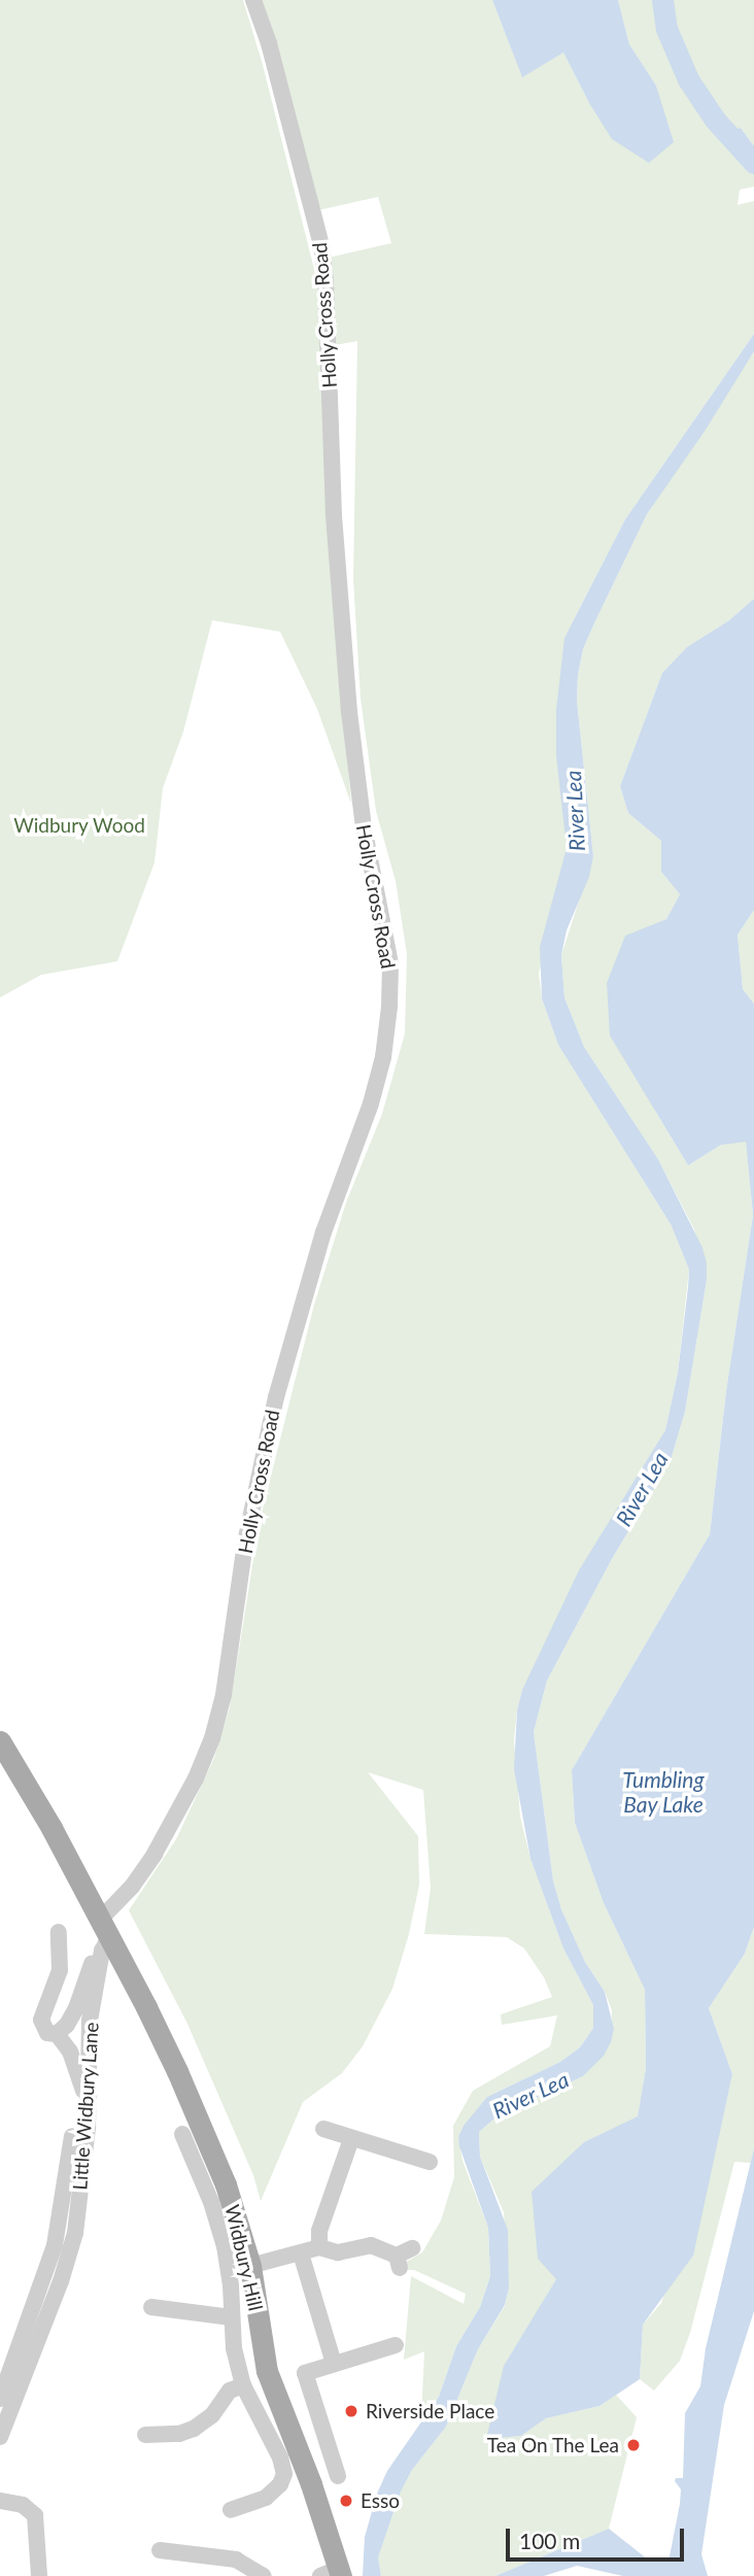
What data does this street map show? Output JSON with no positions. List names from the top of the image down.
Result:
{
  "streets": {
    "main road": ["Widbury Hill"],
    "street": ["Holly Cross Road", "Little Widbury Lane"]
  },
  "crossings": [
    ["Holly Cross Road", "Little Widbury Lane"],
    ["Holly Cross Road", "Widbury Hill"],
    ["Little Widbury Lane", "Widbury Hill"]
  ],
  "water": ["River Lea", "Tumbling Bay Lake"],
  "parks": ["Widbury Wood"],
  "places": ["Riverside Place", "Tea On The Lea", "Esso"],
  "scale_bar": "100 m"
}
